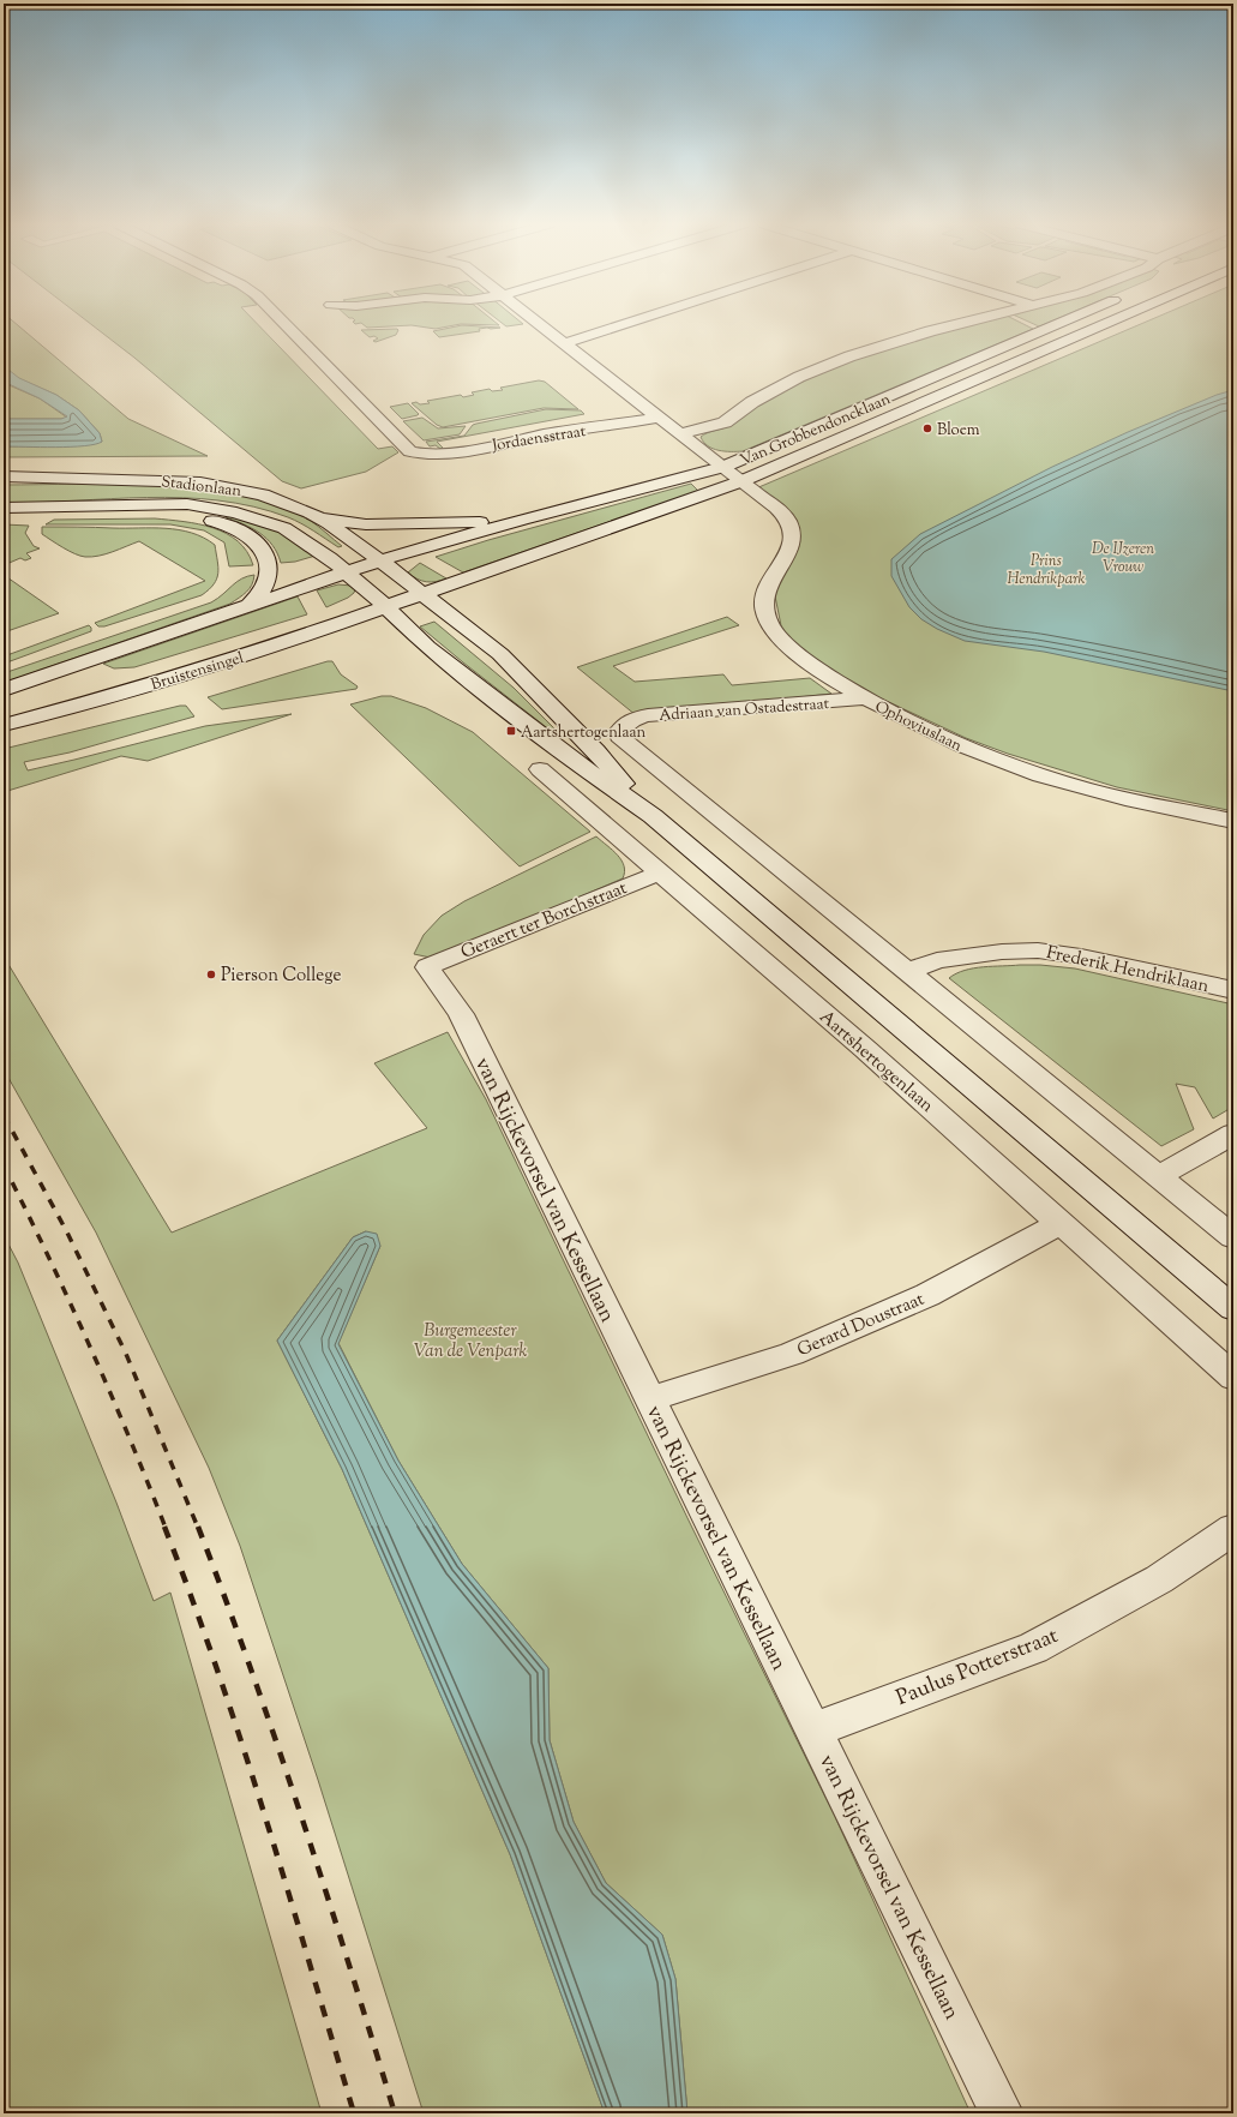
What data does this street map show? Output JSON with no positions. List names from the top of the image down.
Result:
{
  "streets": {
    "street": [
      "Van Grobbendoncklaan",
      "Jordaensstraat",
      "Stadionlaan",
      "Bruistensingel",
      "Adriaan van Ostadestraat",
      "Ophoviuslaan",
      "Geraert ter Borchstraat",
      "Frederik Hendriklaan",
      "Aartshertogenlaan",
      "van Rijckevorsel van Kessellaan",
      "Gerard Doustraat",
      "Paulus Potterstraat"
    ]
  },
  "crossings": [
    ["Van Grobbendoncklaan", "Stadionlaan"],
    ["Van Grobbendoncklaan", "Bruistensingel"],
    ["Van Grobbendoncklaan", "Ophoviuslaan"],
    ["Adriaan van Ostadestraat", "Ophoviuslaan"],
    ["Adriaan van Ostadestraat", "Frederik Hendriklaan"],
    ["Geraert ter Borchstraat", "Aartshertogenlaan"],
    ["Geraert ter Borchstraat", "van Rijckevorsel van Kessellaan"],
    ["Aartshertogenlaan", "Gerard Doustraat"],
    ["van Rijckevorsel van Kessellaan", "Gerard Doustraat"],
    ["van Rijckevorsel van Kessellaan", "Paulus Potterstraat"]
  ],
  "water": ["De IJzeren Vrouw"],
  "parks": ["Prins Hendrikpark", "Burgemeester Van de Venpark"],
  "places": {
    "other": ["Bloem", "Pierson College"],
    "transit": ["Aartshertogenlaan"]
  }
}
